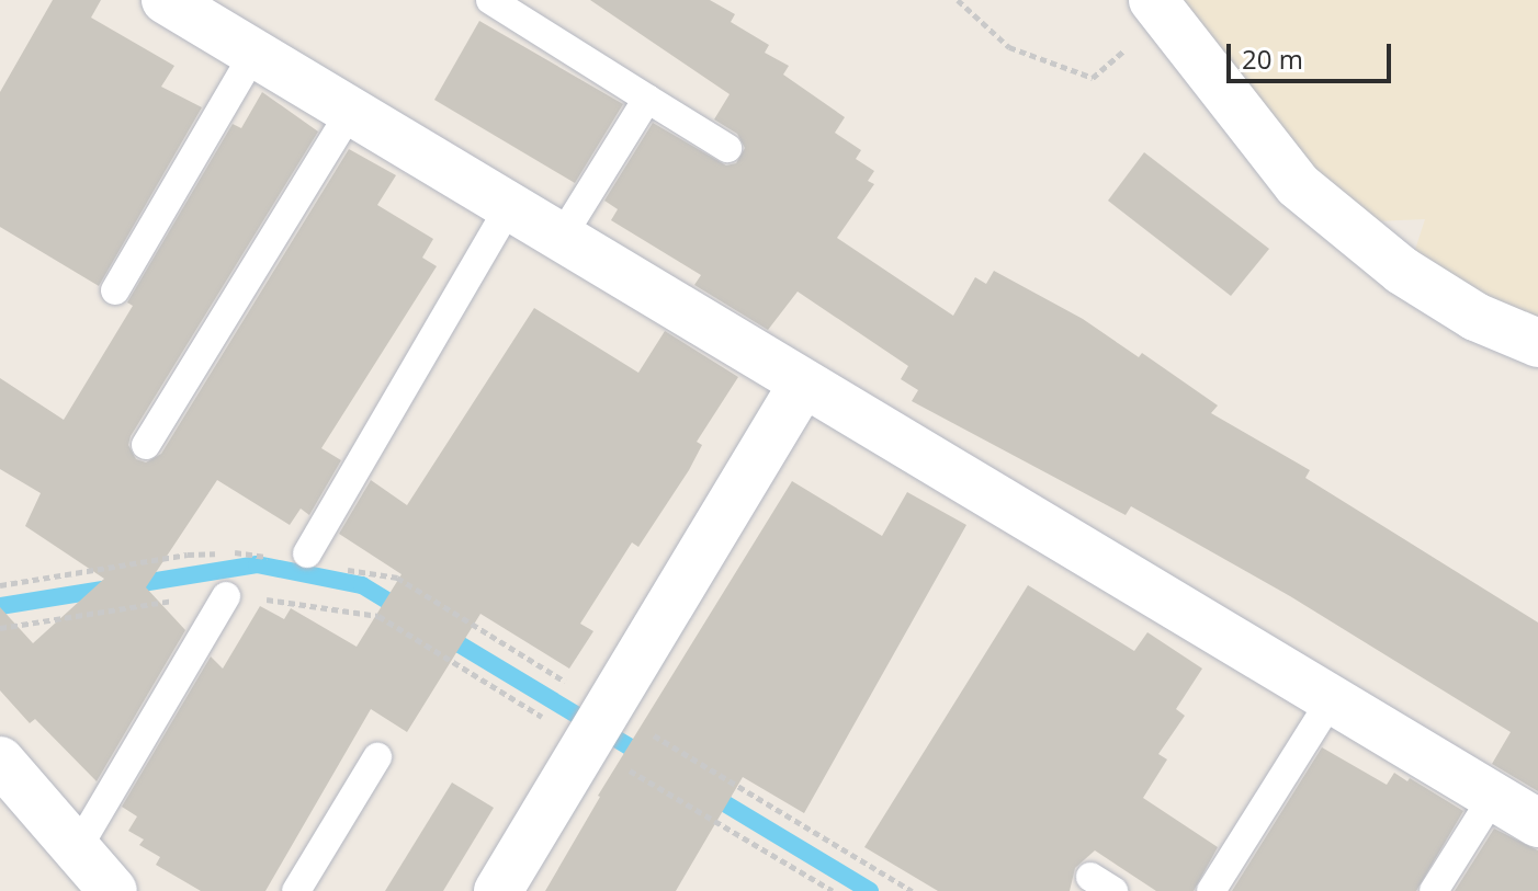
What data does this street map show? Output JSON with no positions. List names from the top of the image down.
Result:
{
  "scale_bar": "20 m"
}
